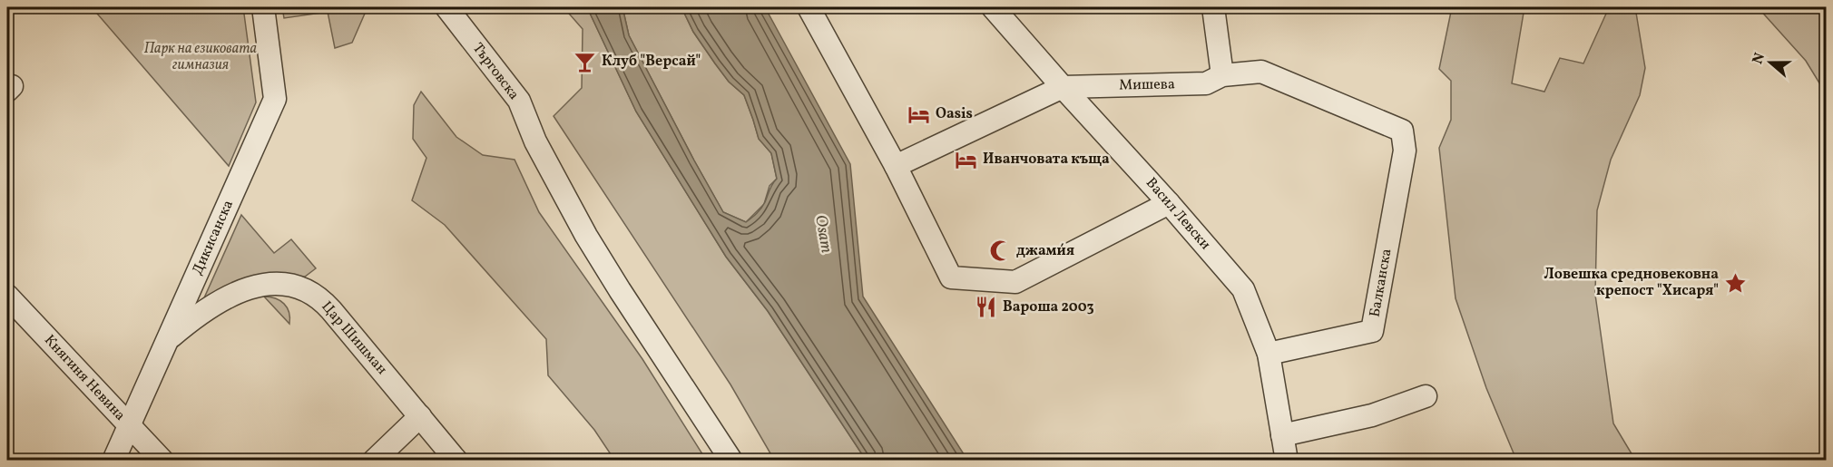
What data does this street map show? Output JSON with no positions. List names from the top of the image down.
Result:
{
  "streets": {
    "street": [
      "Търговска",
      "Мишева",
      "Васил Левски",
      "Дикисанска",
      "Балканска",
      "Цар Шишман",
      "Княгиня Невина"
    ]
  },
  "crossings": [
    ["Мишева", "Васил Левски"],
    ["Мишева", "Балканска"],
    ["Васил Левски", "Балканска"],
    ["Дикисанска", "Цар Шишман"],
    ["Дикисанска", "Княгиня Невина"]
  ],
  "water": ["Osam"],
  "parks": ["Парк на езиковата гимназия"],
  "places": {
    "bar": ["Клуб \"Версай\""],
    "hotel": ["Oasis", "Иванчовата къща"],
    "mosque": ["джами́я"],
    "place": ["Ловешка средновековна крепост \"Хисаря\""],
    "restaurant": ["Вароша 2003"]
  },
  "north": "left"
}
